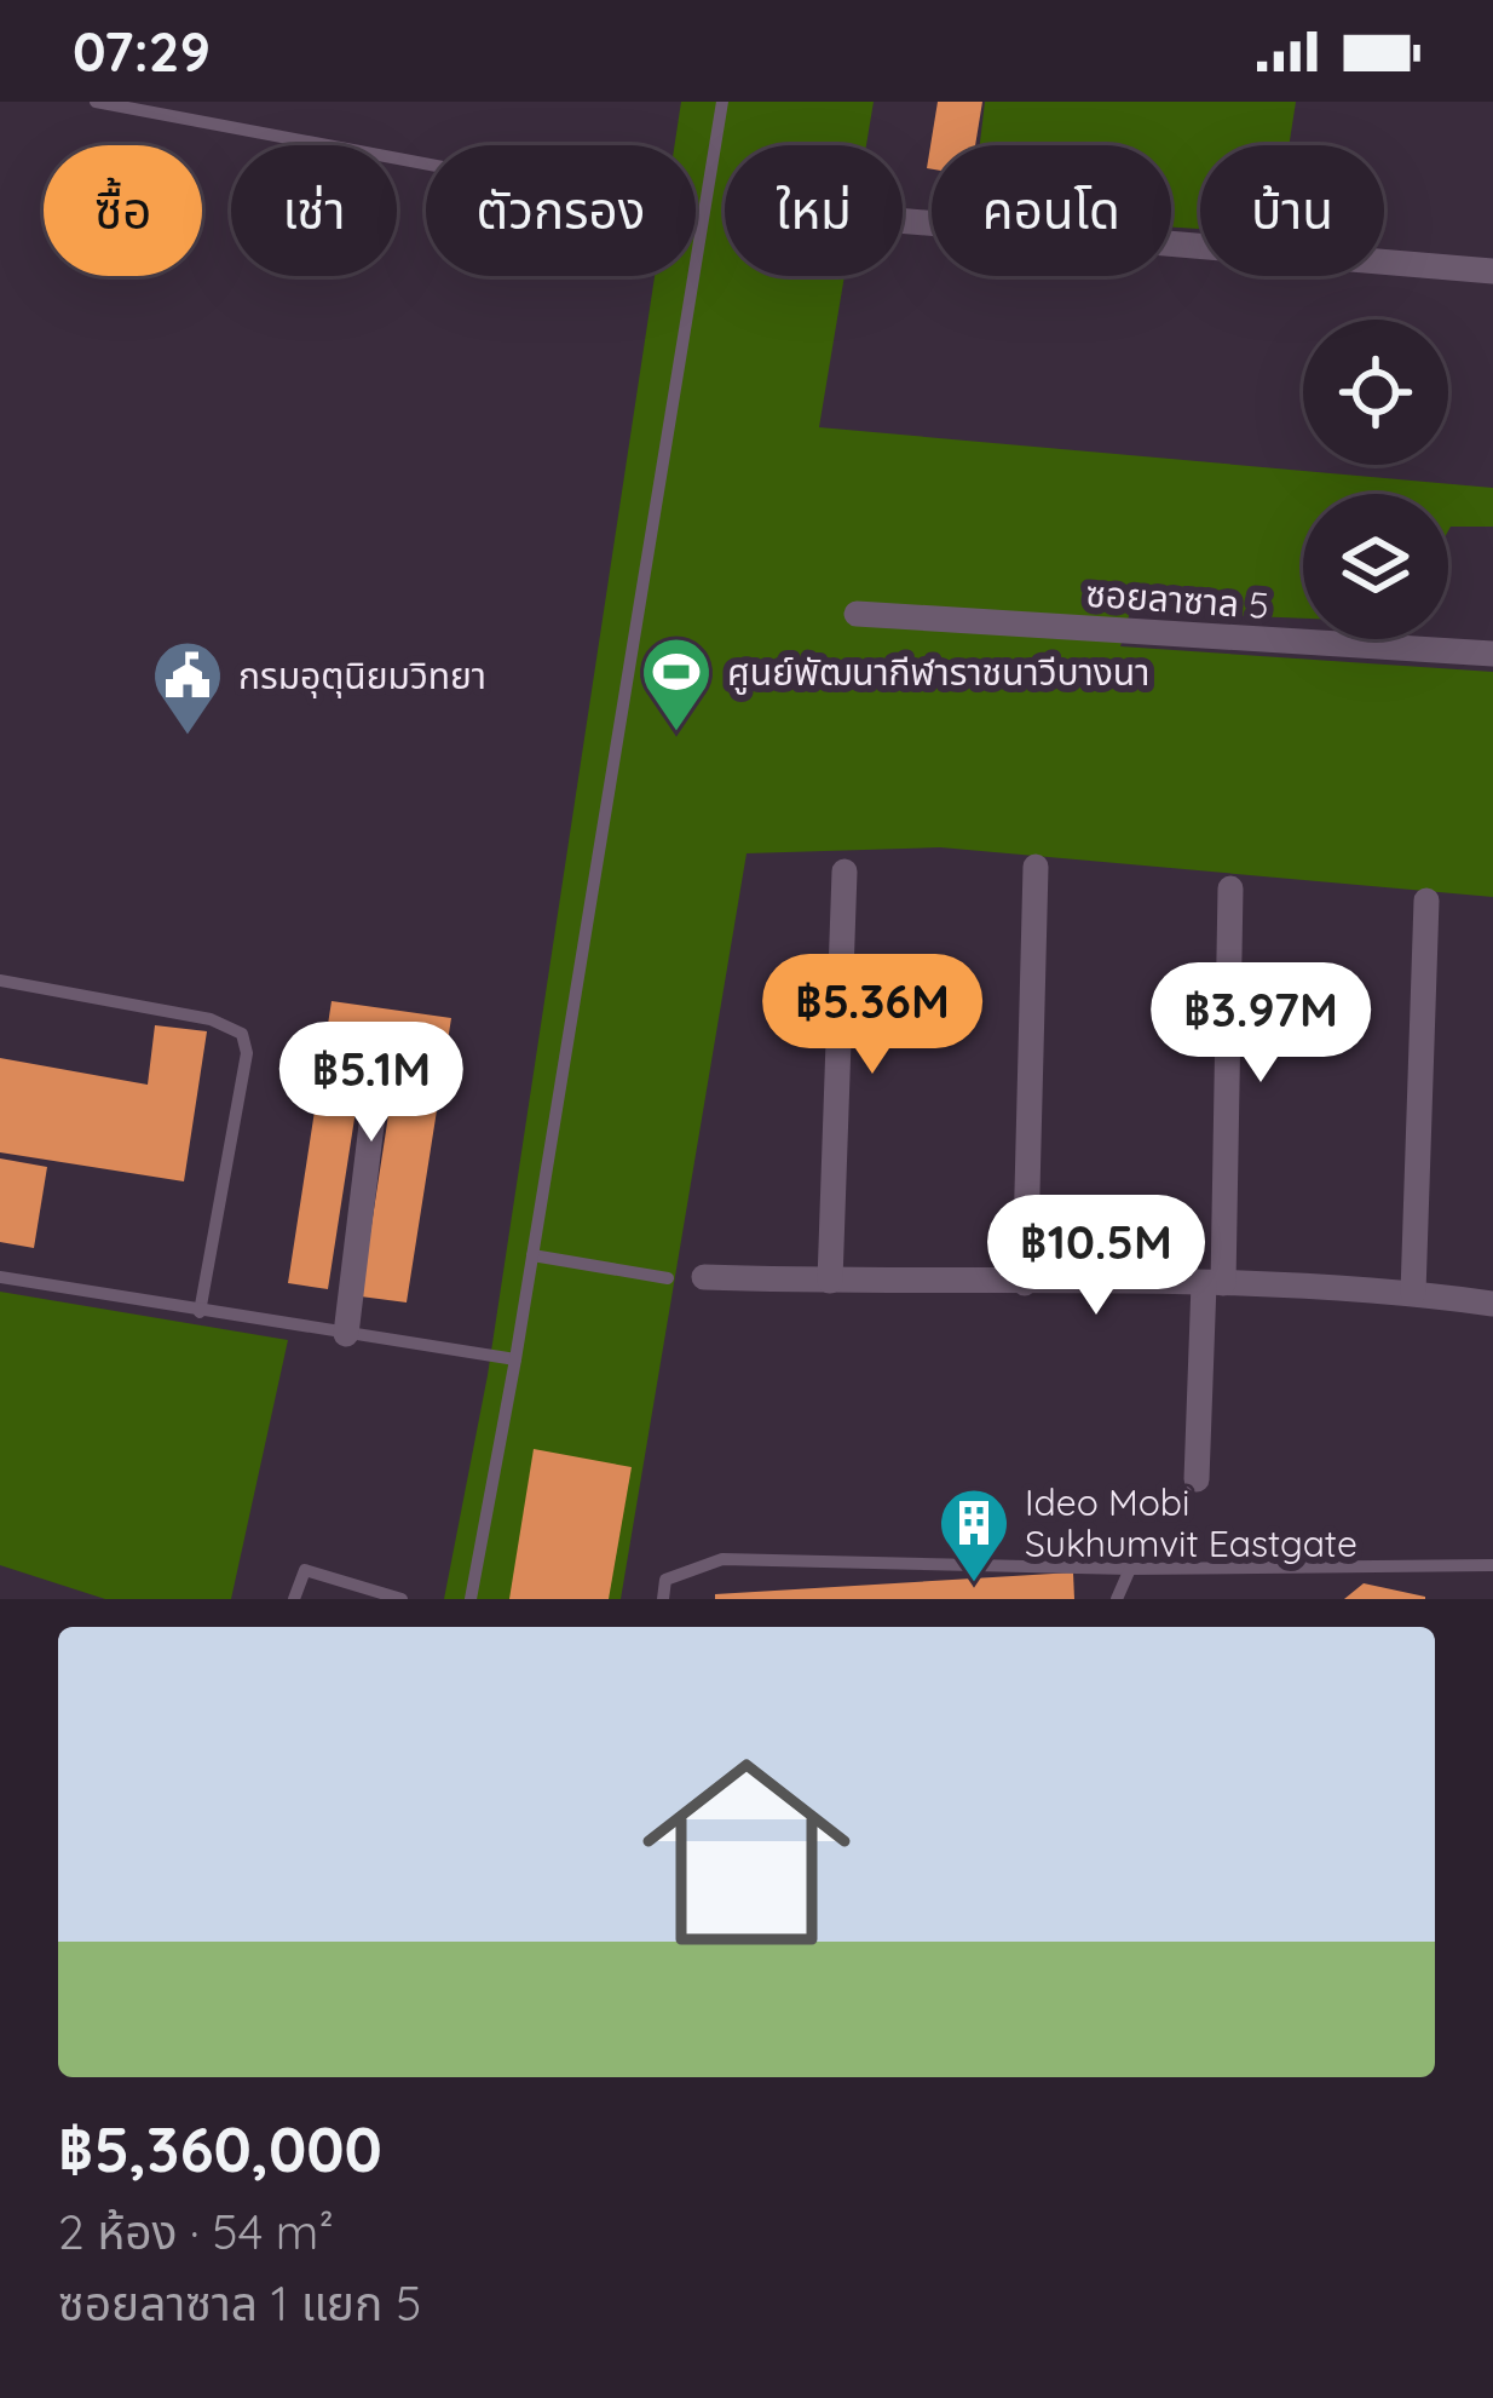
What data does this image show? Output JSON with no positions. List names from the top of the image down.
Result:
{
  "streets": {
    "street": ["ซอยลาซาล 5"]
  },
  "places": {
    "sports": ["ศูนย์พัฒนากีฬาราชนาวีบางนา"],
    "public building": ["กรมอุตุนิยมวิทยา"],
    "building": ["Ideo Mobi Sukhumvit Eastgate"]
  },
  "page": {
    "status": "07:29",
    "chip": [
      "ซื้อ",
      "เช่า",
      "ตัวกรอง",
      "ใหม่",
      "คอนโด",
      "บ้าน"
    ],
    "price": [
      "฿5.36M",
      "฿3.97M",
      "฿5.1M",
      "฿10.5M"
    ],
    "list": [
      {
        "name": "฿5,360,000",
        "note": "2 ห้อง · 54 m² · ซอยลาซาล 1 แยก 5"
      }
    ]
  }
}
